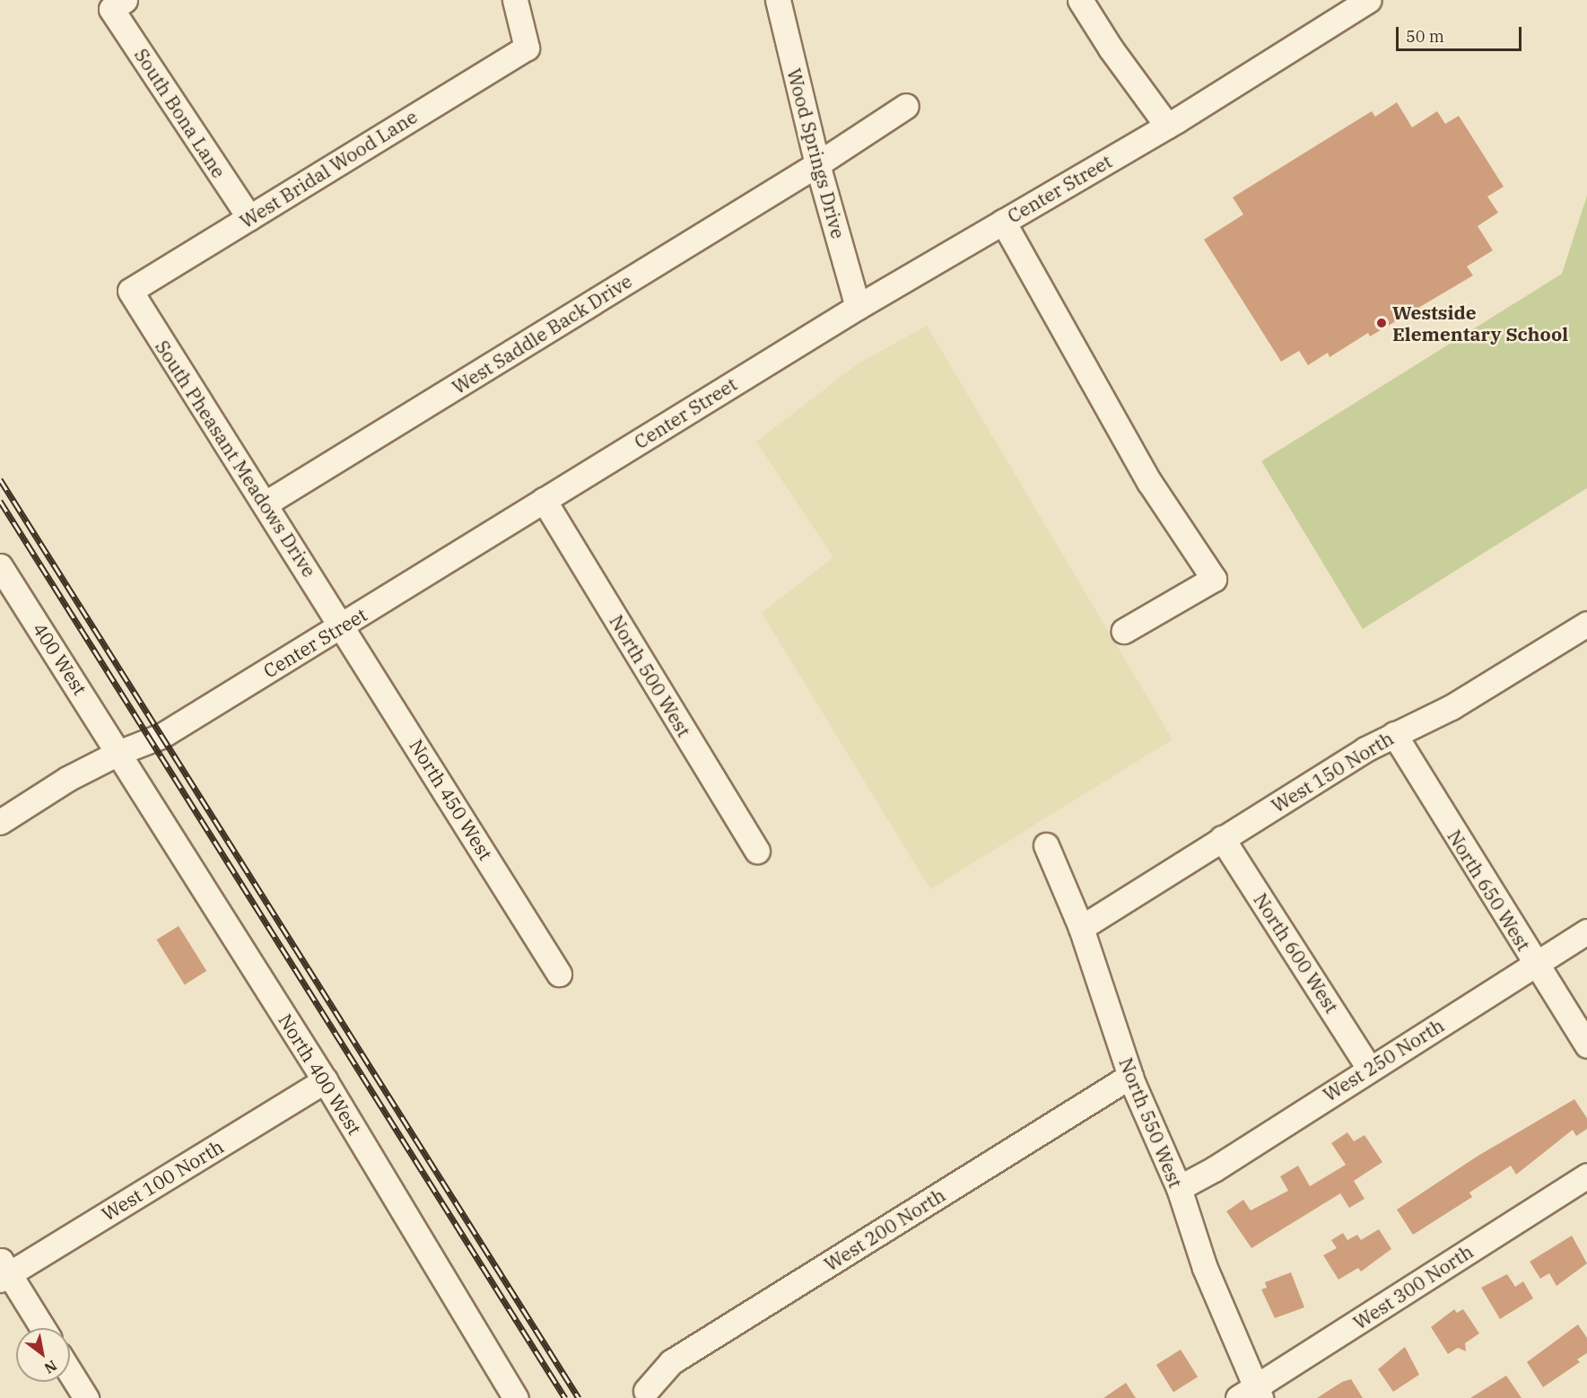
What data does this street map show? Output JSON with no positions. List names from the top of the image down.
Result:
{
  "streets": {
    "street": [
      "South Bona Lane",
      "Wood Springs Drive",
      "West Bridal Wood Lane",
      "Center Street",
      "West Saddle Back Drive",
      "South Pheasant Meadows Drive",
      "400 West",
      "North 500 West",
      "West 150 North",
      "North 450 West",
      "North 650 West",
      "North 600 West",
      "West 250 North",
      "North 400 West",
      "North 550 West",
      "West 100 North",
      "West 200 North",
      "West 300 North"
    ]
  },
  "crossings": [
    ["South Bona Lane", "West Bridal Wood Lane"],
    ["Wood Springs Drive", "Center Street"],
    ["Wood Springs Drive", "West Saddle Back Drive"],
    ["West Bridal Wood Lane", "South Pheasant Meadows Drive"],
    ["Center Street", "South Pheasant Meadows Drive"],
    ["Center Street", "400 West"],
    ["Center Street", "North 500 West"],
    ["Center Street", "North 450 West"],
    ["Center Street", "North 400 West"],
    ["West Saddle Back Drive", "South Pheasant Meadows Drive"],
    ["South Pheasant Meadows Drive", "North 450 West"],
    ["400 West", "North 400 West"],
    ["West 150 North", "North 650 West"],
    ["West 150 North", "North 600 West"],
    ["West 150 North", "North 550 West"],
    ["North 650 West", "West 250 North"],
    ["North 600 West", "West 250 North"],
    ["West 250 North", "North 550 West"],
    ["North 400 West", "West 100 North"],
    ["North 550 West", "West 200 North"],
    ["North 550 West", "West 300 North"]
  ],
  "places": ["Westside Elementary School"],
  "scale_bar": "50 m",
  "north": "bottom right"
}
